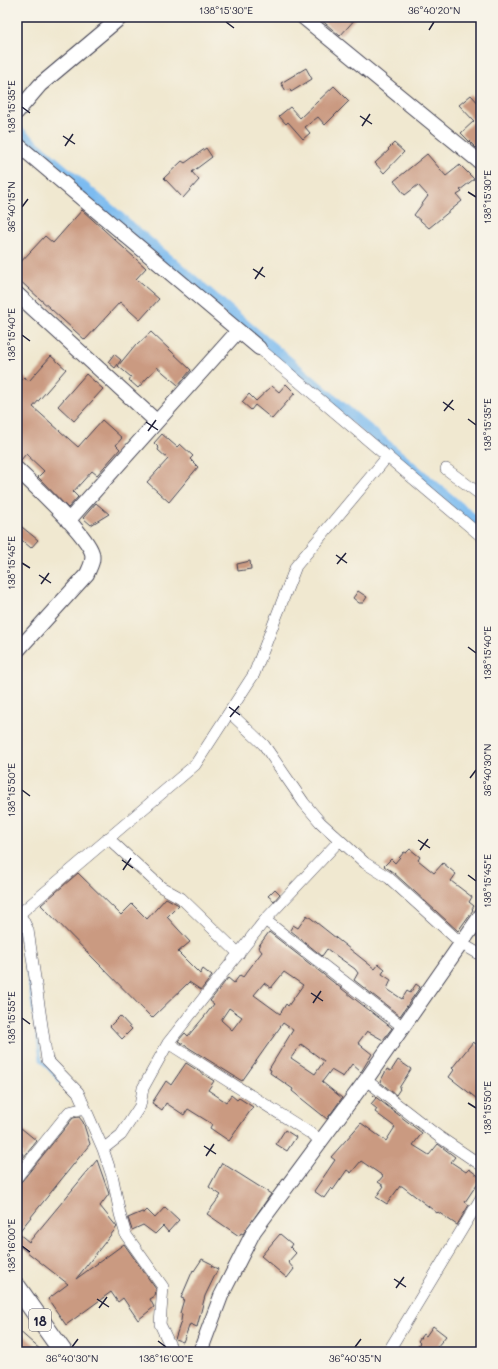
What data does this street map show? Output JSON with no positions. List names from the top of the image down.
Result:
{
  "streets": {
    "highway": ["18"]
  },
  "coordinates": [
    "138°15'30\"E",
    "36°40'20\"N",
    "138°15'35\"E",
    "36°40'15\"N",
    "138°15'40\"E",
    "138°15'45\"E",
    "36°40'30\"N",
    "138°15'50\"E",
    "138°15'55\"E",
    "138°16'00\"E",
    "36°40'35\"N"
  ]
}
